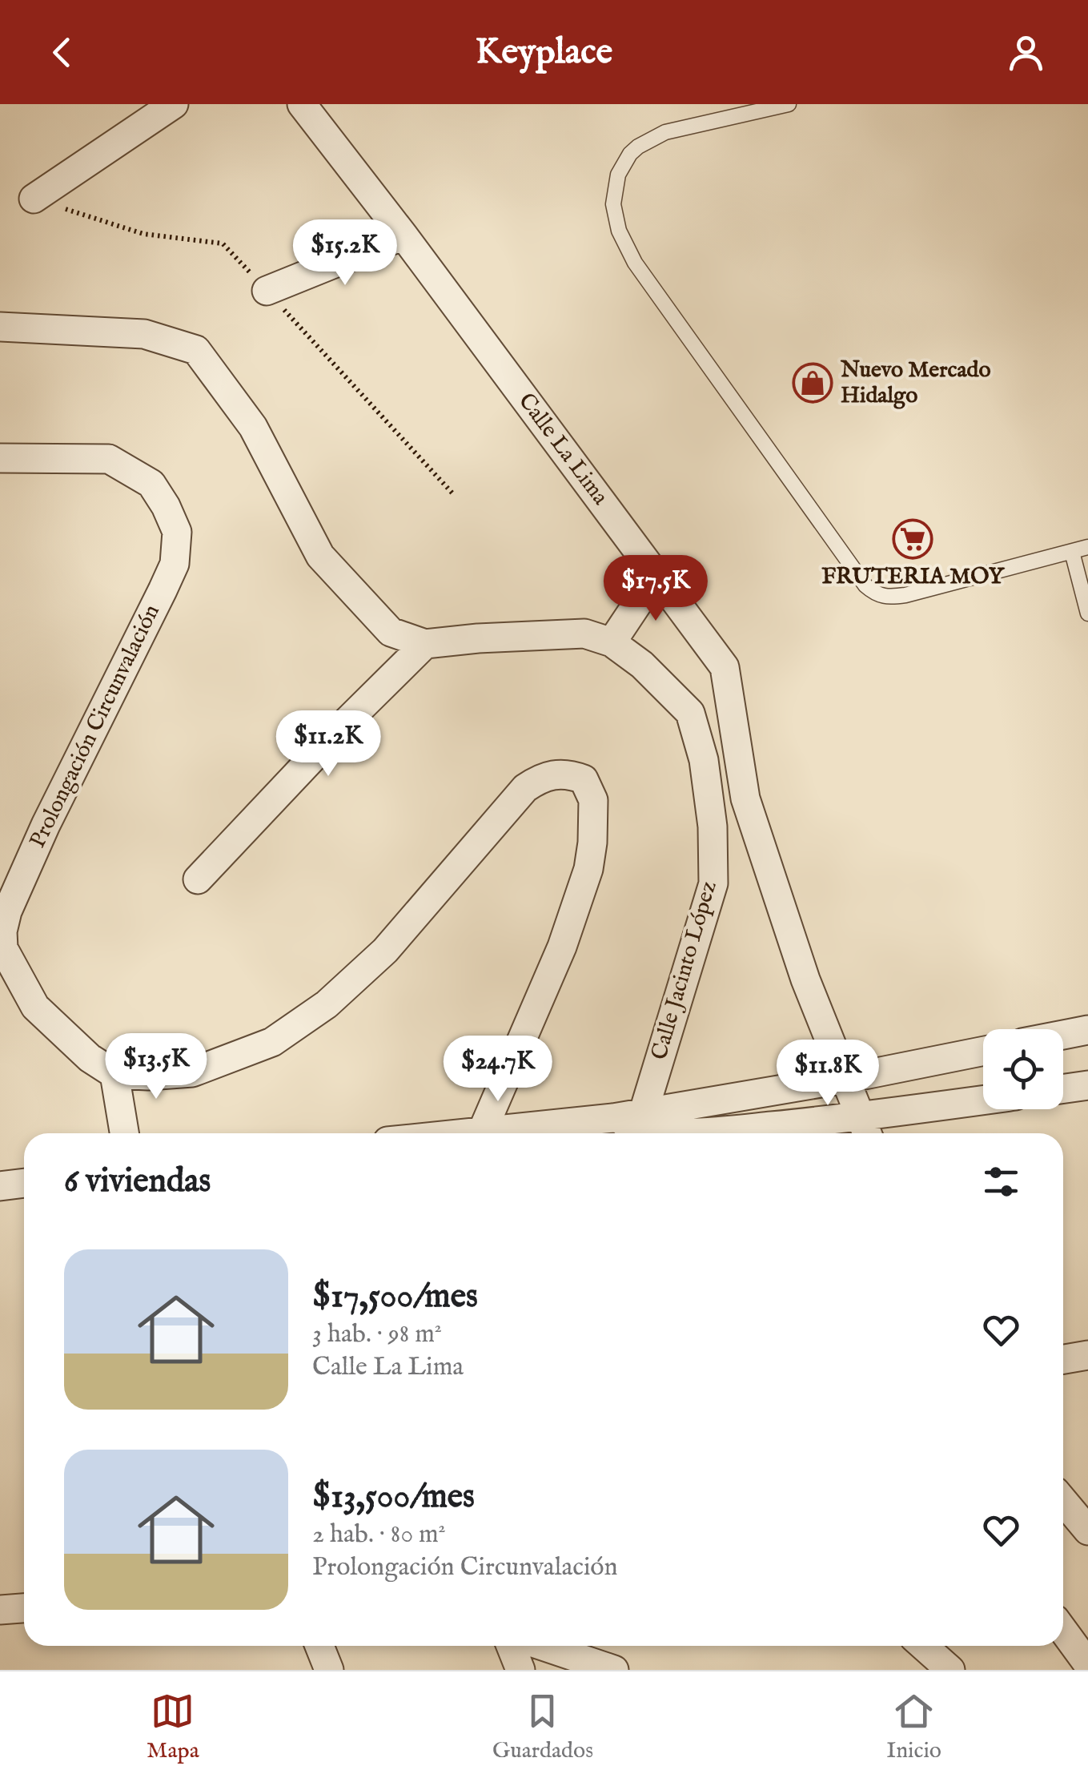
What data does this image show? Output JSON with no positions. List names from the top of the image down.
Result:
{
  "streets": {
    "street": ["Calle La Lima", "Prolongación Circunvalación", "Calle Jacinto López"]
  },
  "places": {
    "shop": ["Nuevo Mercado Hidalgo"],
    "supermarket": ["FRUTERIA MOY"]
  },
  "page": {
    "header": "Keyplace",
    "price": [
      "$15.2K",
      "$17.5K",
      "$11.2K",
      "$13.5K",
      "$24.7K",
      "$11.8K"
    ],
    "heading": "6 viviendas",
    "list": [
      {
        "name": "$17,500/mes",
        "note": "3 hab. · 98 m² · Calle La Lima"
      },
      {
        "name": "$13,500/mes",
        "note": "2 hab. · 80 m² · Prolongación Circunvalación"
      }
    ],
    "tabs": ["Mapa", "Guardados", "Inicio"]
  }
}
